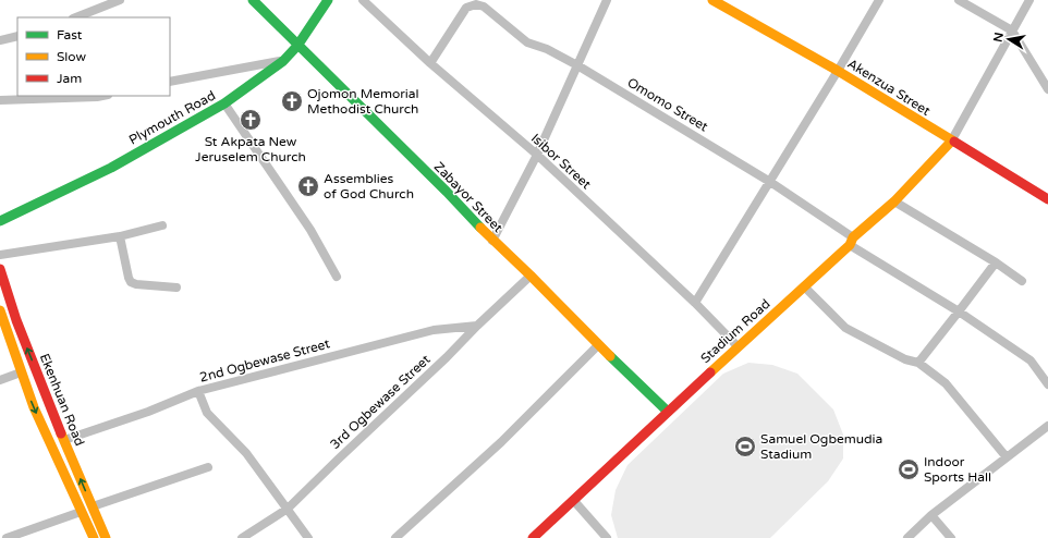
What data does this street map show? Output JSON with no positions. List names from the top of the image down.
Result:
{
  "streets": {
    "street": [
      "Akenzua Street",
      "Omomo Street",
      "Plymouth Road",
      "Isibor Street",
      "Zabayor Street",
      "Stadium Road",
      "2nd Ogbewase Street",
      "Ekenhuan Road",
      "3rd Ogbewase Street"
    ]
  },
  "crossings": [
    ["Akenzua Street", "Stadium Road"],
    ["Omomo Street", "Isibor Street"],
    ["Omomo Street", "Stadium Road"],
    ["Plymouth Road", "Zabayor Street"],
    ["Isibor Street", "Stadium Road"],
    ["Zabayor Street", "Stadium Road"],
    ["Zabayor Street", "3rd Ogbewase Street"],
    ["2nd Ogbewase Street", "Ekenhuan Road"],
    ["2nd Ogbewase Street", "3rd Ogbewase Street"]
  ],
  "places": {
    "church": ["Ojomon Memorial Methodist Church", "St Akpata New Jeruselem Church", "Assemblies of God Church"],
    "sports": ["Samuel Ogbemudia Stadium", "Indoor Sports Hall"]
  },
  "legend": ["Fast", "Slow", "Jam"],
  "north": "left"
}
